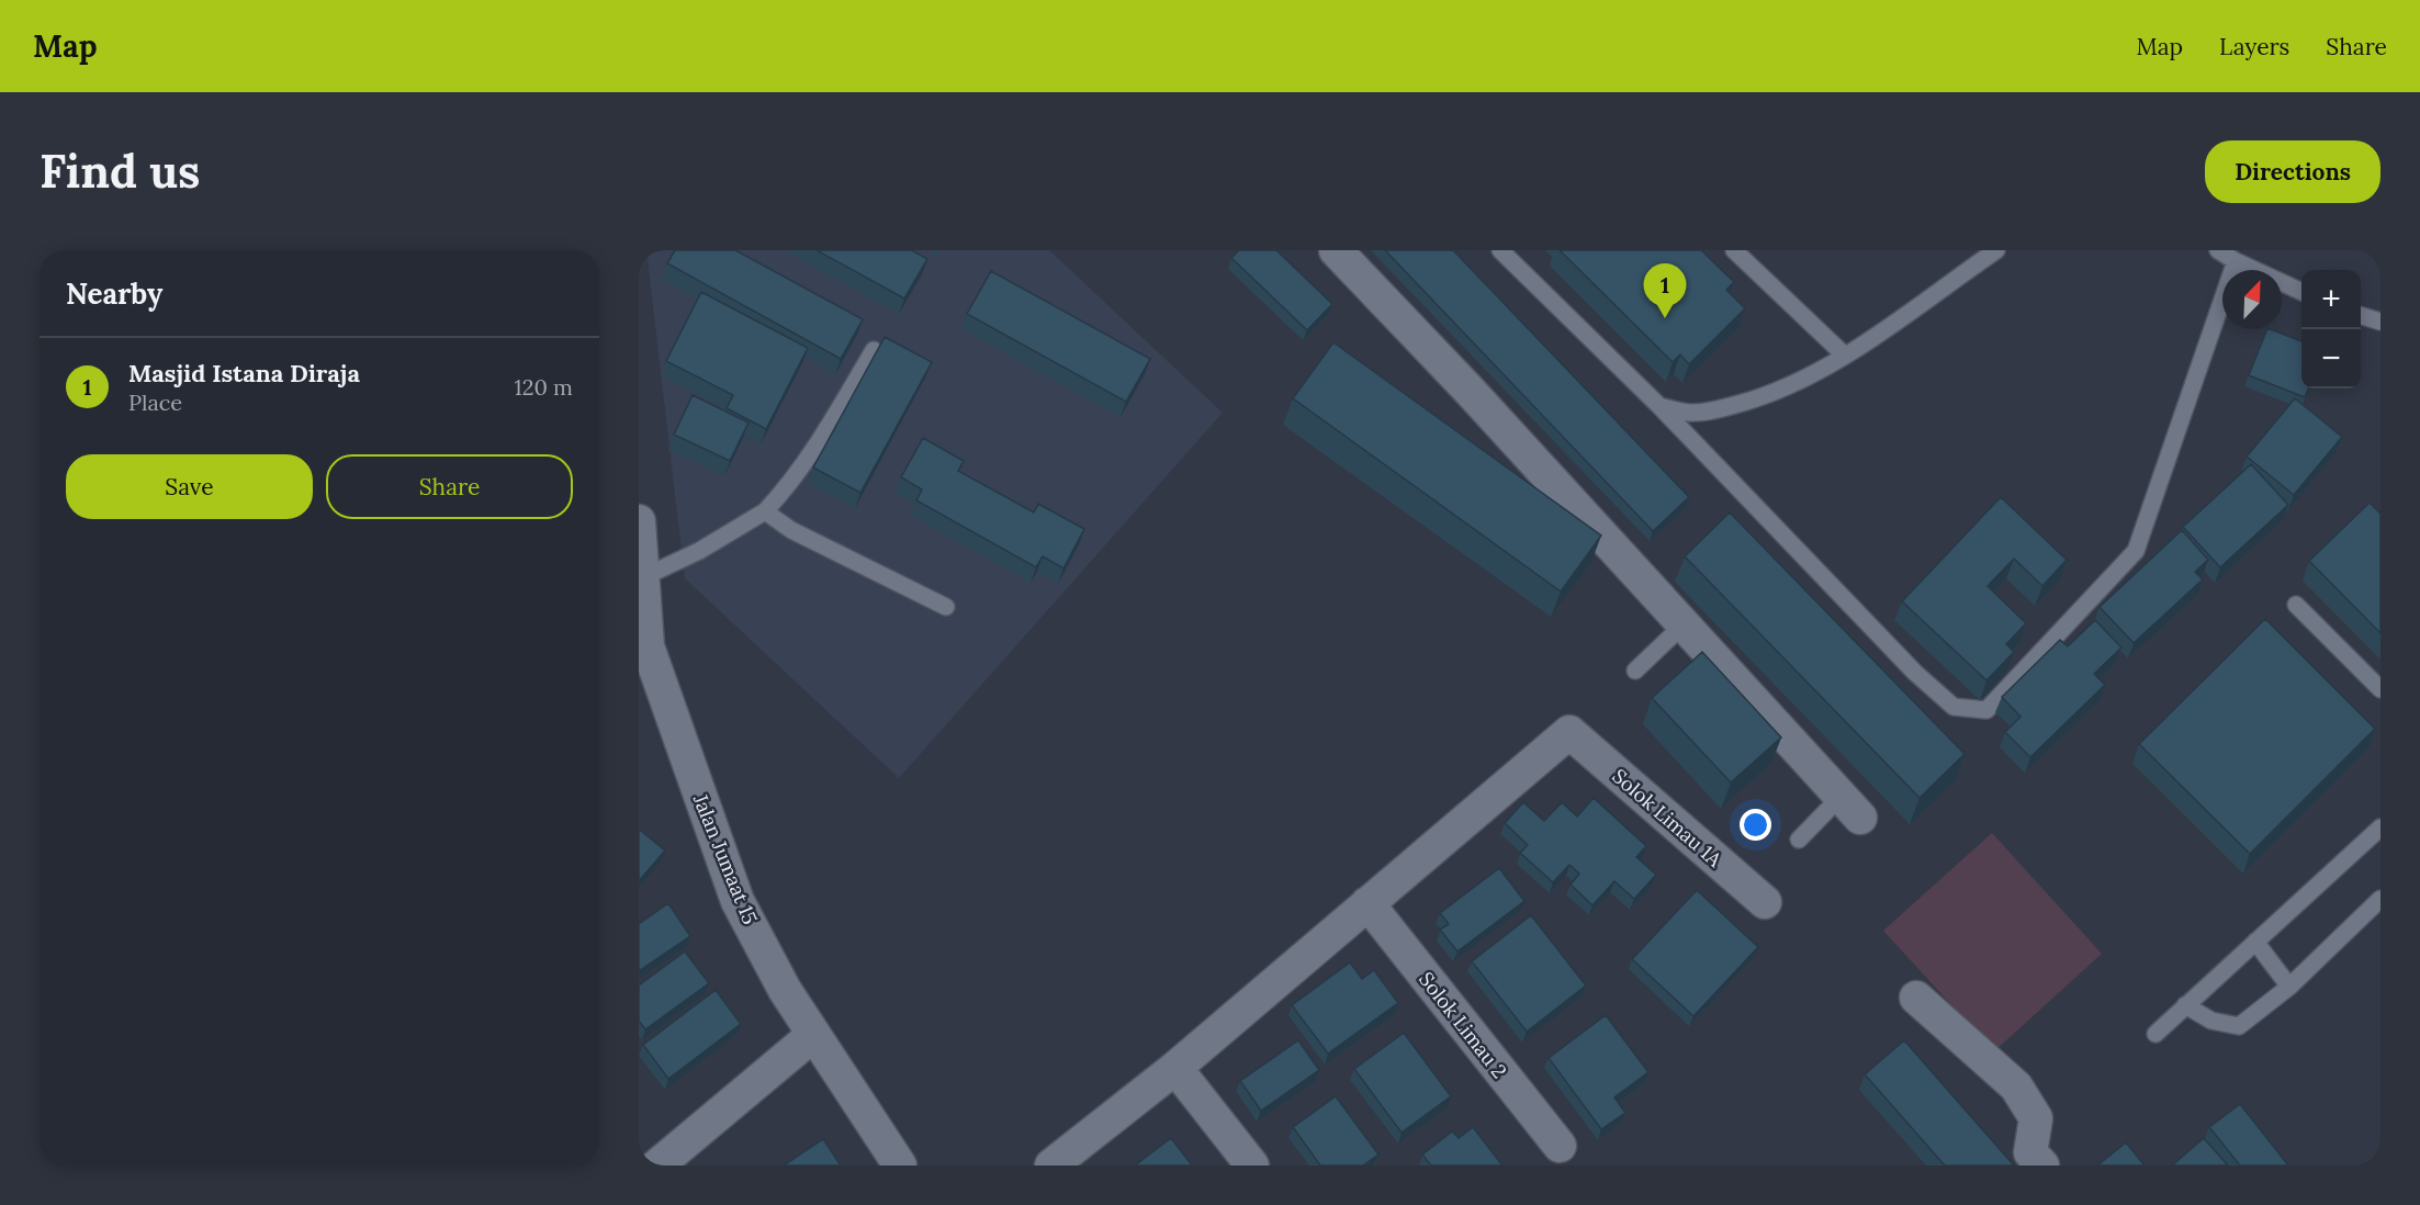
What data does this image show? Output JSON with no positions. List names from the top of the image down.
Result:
{
  "streets": {
    "street": ["Solok Limau 1A", "Jalan Jumaat 15", "Solok Limau 2"]
  },
  "crossings": [
    ["Solok Limau 1A", "Solok Limau 2"]
  ],
  "north": "top right",
  "page": {
    "header": "Map",
    "nav": ["Map", "Layers", "Share"],
    "buttons": [
      "Directions",
      ["Save", "Share"]
    ],
    "title": "Find us",
    "heading": "Nearby",
    "pins": "1",
    "map_buttons": ["+", "−"],
    "list": [
      {
        "mark": "1",
        "name": "Masjid Istana Diraja",
        "note": "Place",
        "value": "120 m"
      }
    ]
  }
}
